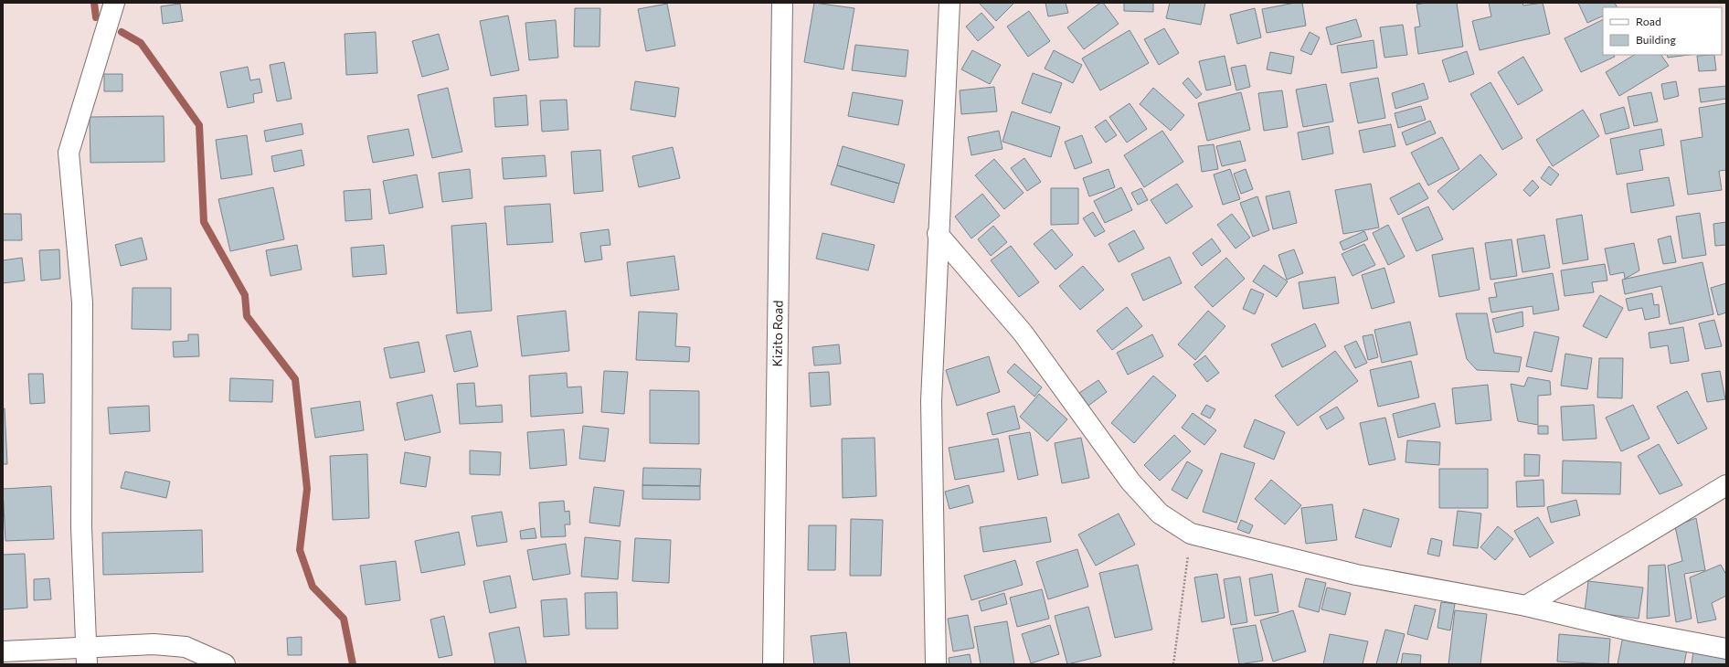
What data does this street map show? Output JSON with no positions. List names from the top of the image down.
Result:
{
  "streets": {
    "street": ["Kizito Road"]
  },
  "legend": ["Road", "Building"]
}
